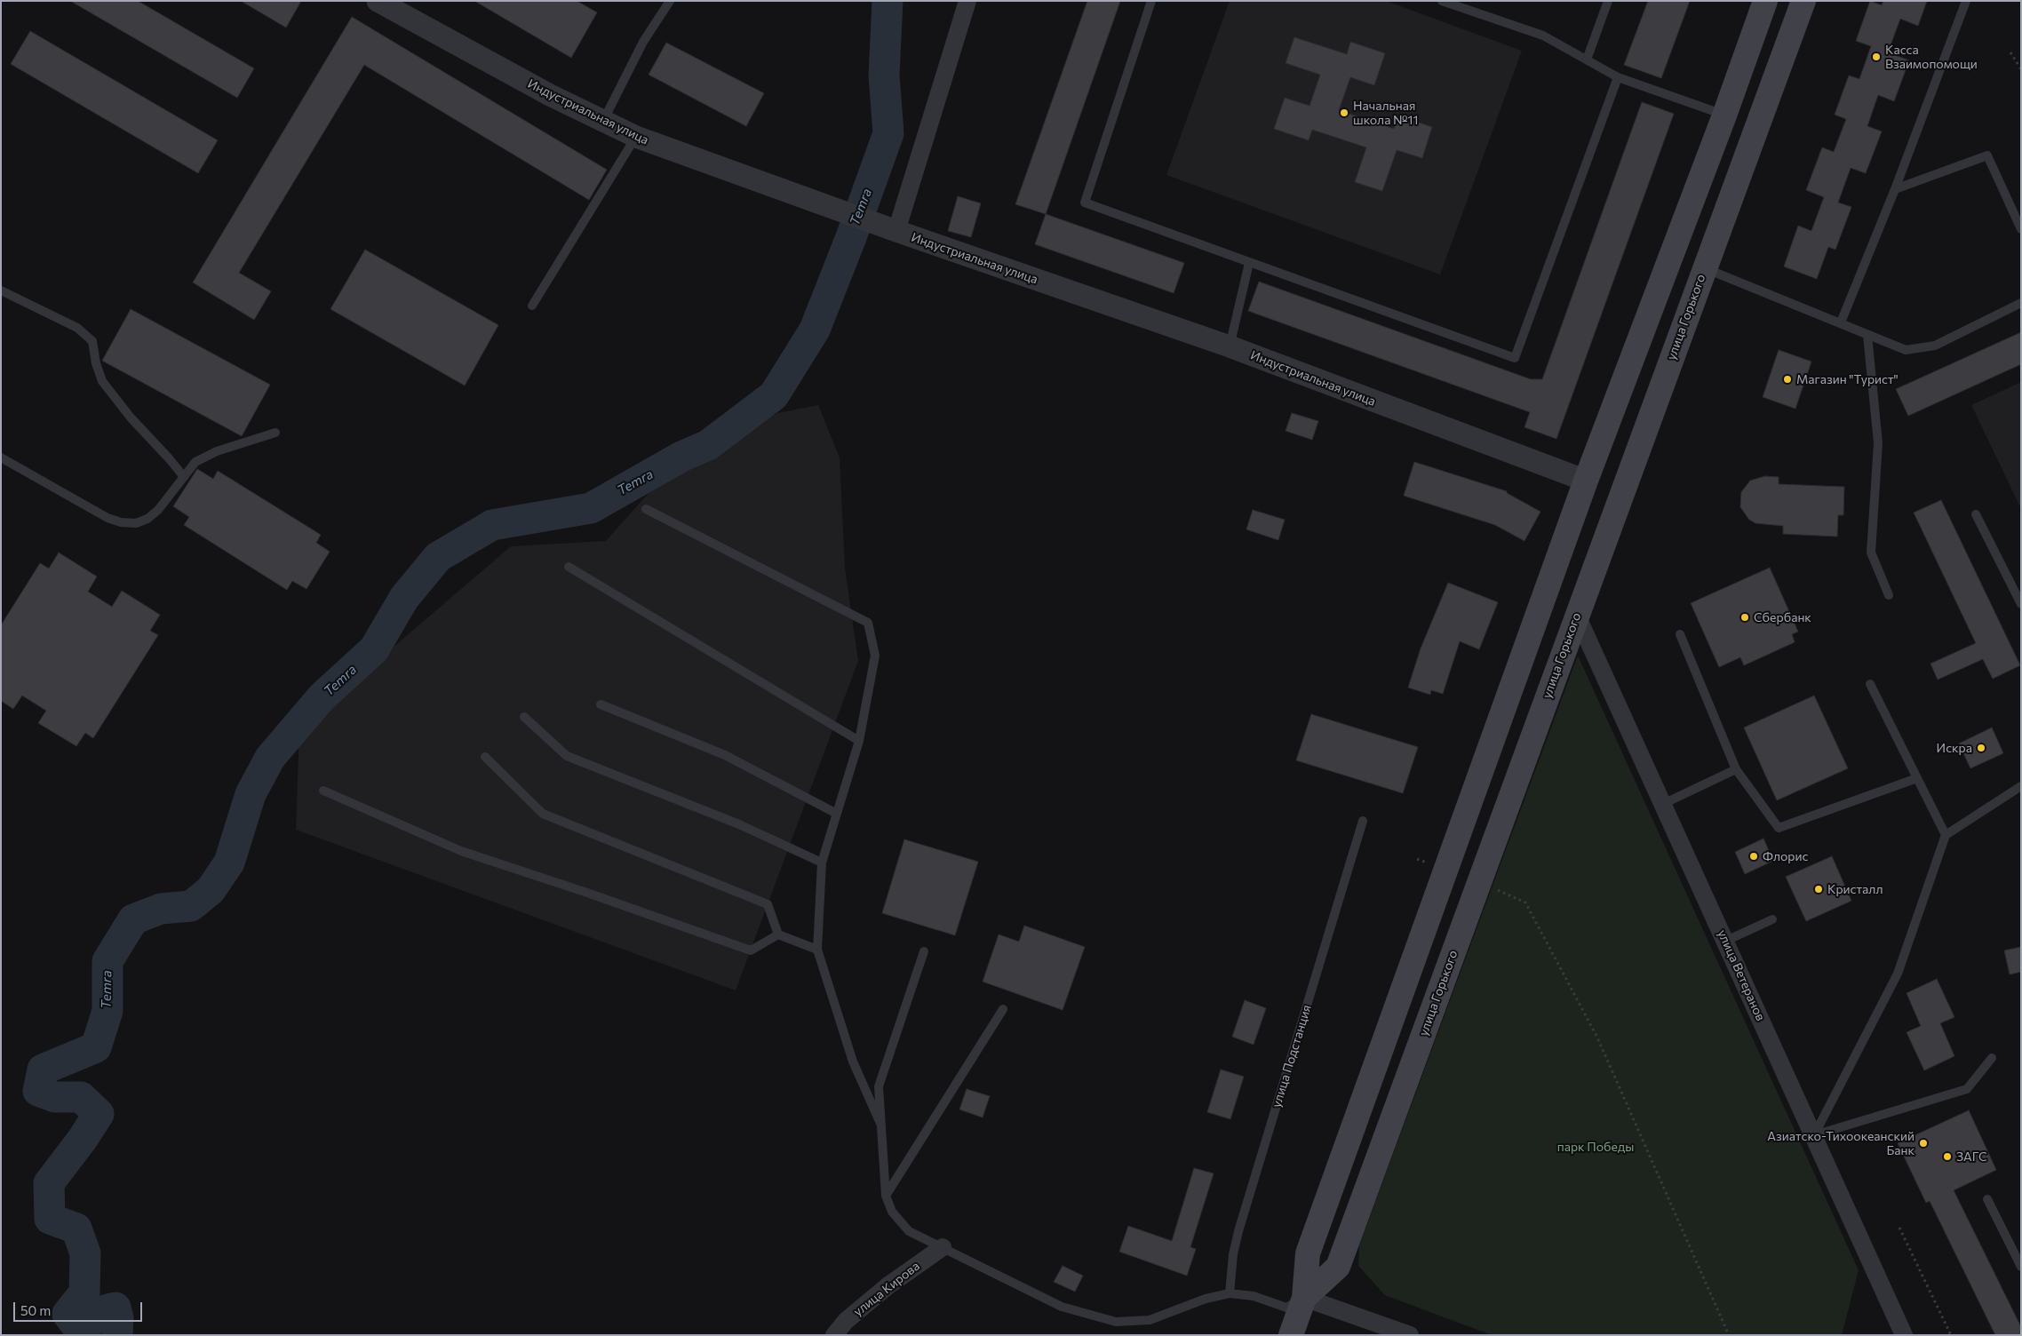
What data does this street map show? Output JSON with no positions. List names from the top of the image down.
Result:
{
  "streets": {
    "main road": ["улица Горького"],
    "street": ["Индустриальная улица", "улица Ветеранов", "улица Кирова"],
    "lane": ["улица Подстанция"]
  },
  "crossings": [
    ["Индустриальная улица", "улица Горького"],
    ["улица Горького", "улица Ветеранов"]
  ],
  "water": ["Temra"],
  "parks": ["парк Победы"],
  "places": [
    "Касса Взаимопомощи",
    "Начальная школа №11",
    "Магазин \"Турист\"",
    "Сбербанк",
    "Искра",
    "Флорис",
    "Кристалл",
    "Азиатско-Тихоокеанский Банк",
    "ЗАГС"
  ],
  "scale_bar": "50 m"
}
